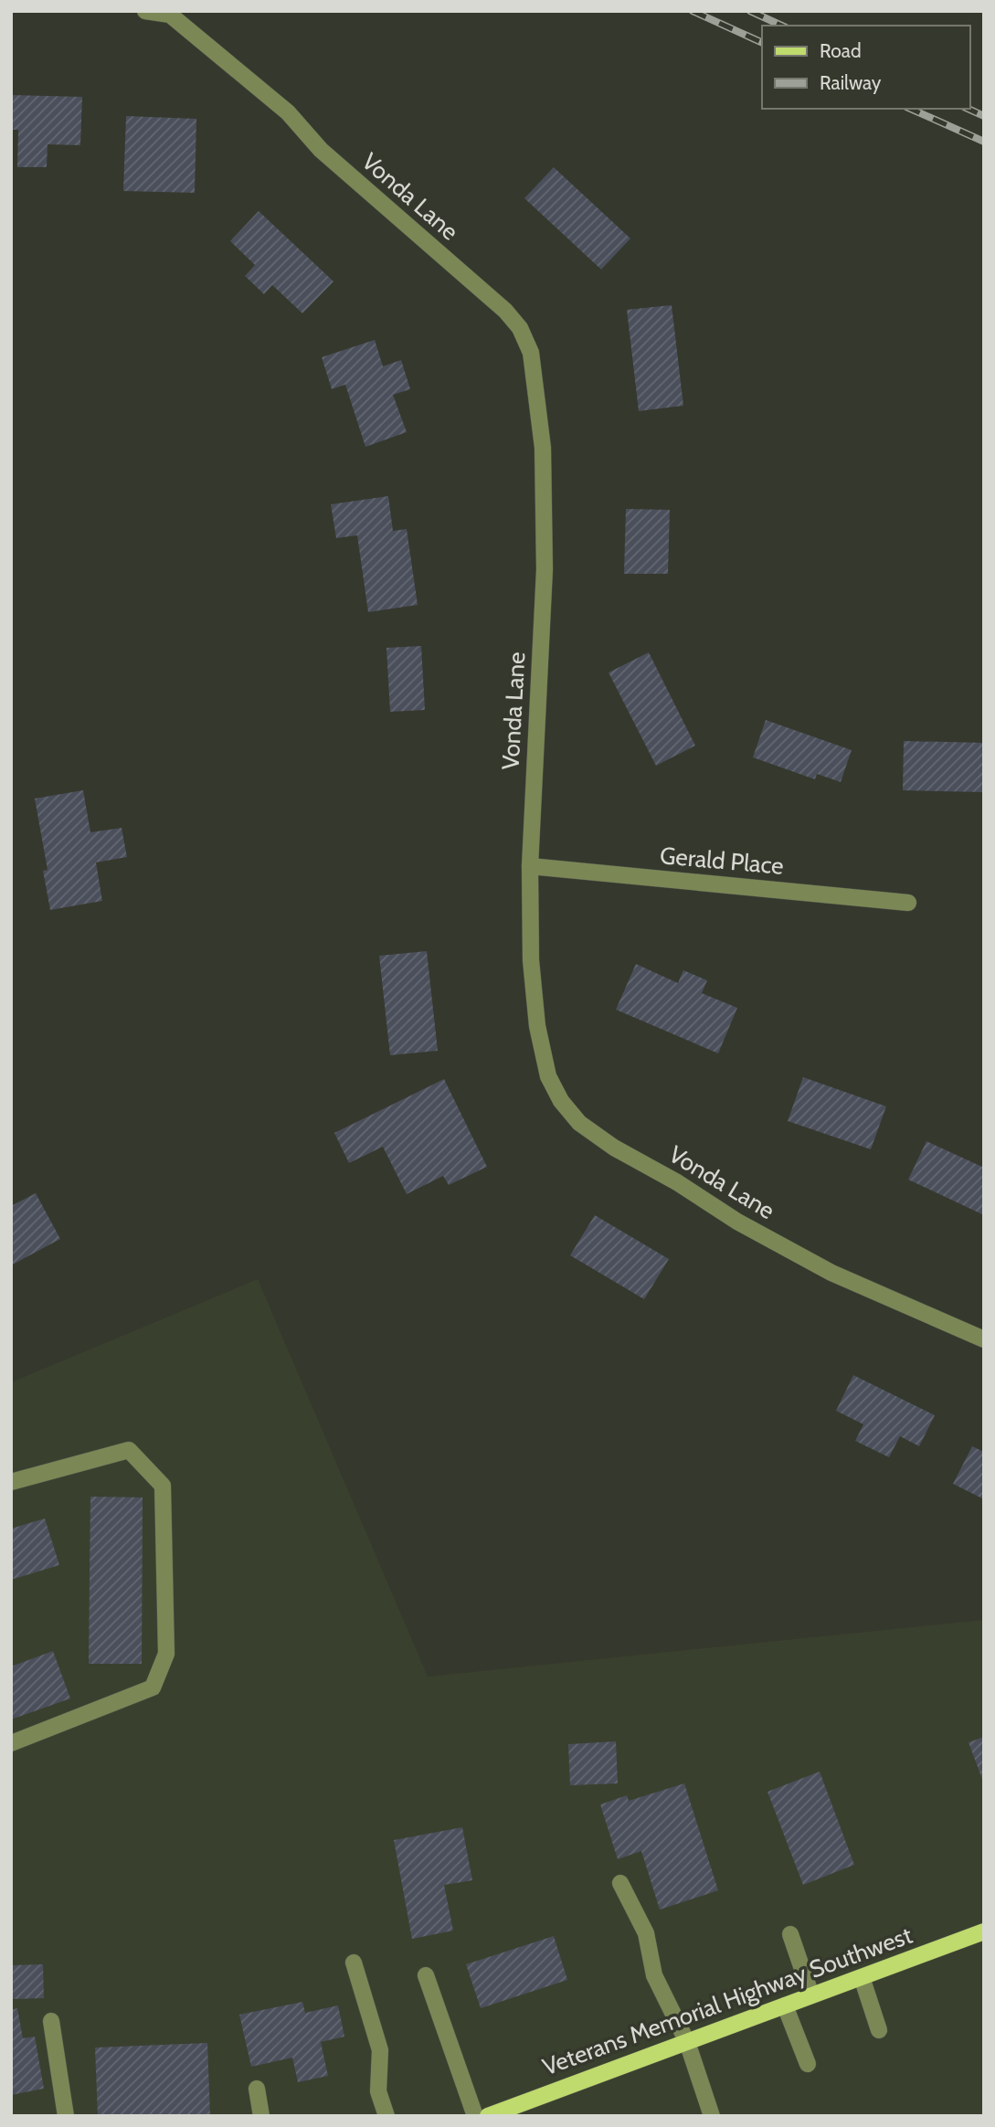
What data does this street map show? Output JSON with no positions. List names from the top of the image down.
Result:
{
  "streets": {
    "main road": ["Veterans Memorial Highway Southwest"],
    "street": ["Vonda Lane", "Gerald Place"]
  },
  "crossings": [
    ["Vonda Lane", "Gerald Place"]
  ],
  "legend": ["Road", "Railway"]
}
